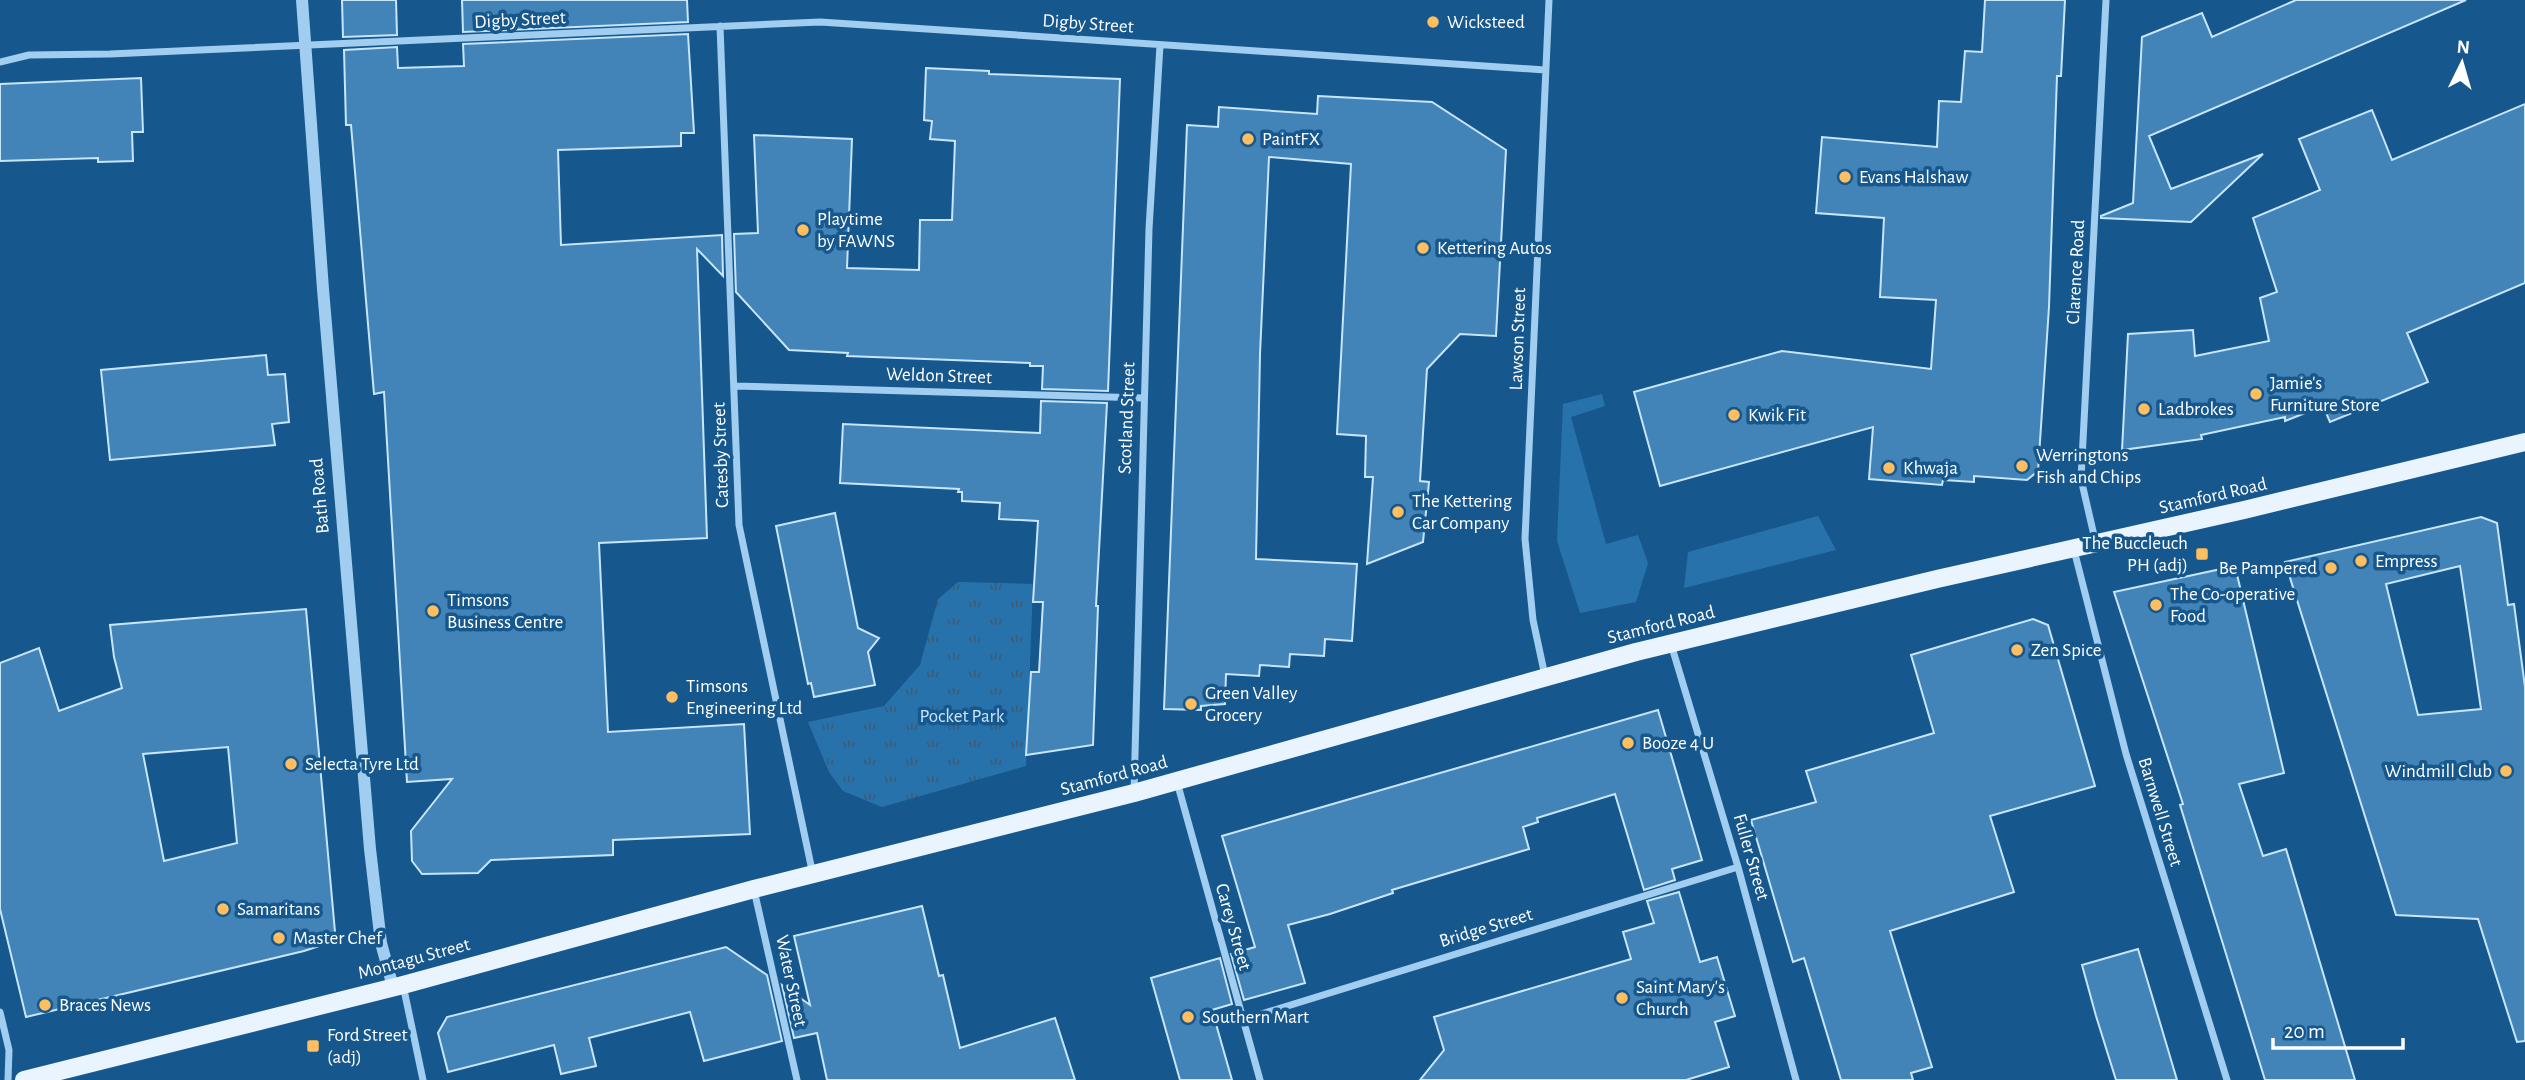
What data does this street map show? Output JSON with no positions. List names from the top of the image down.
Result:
{
  "streets": {
    "main road": ["Stamford Road", "Montagu Street"],
    "street": [
      "Digby Street",
      "Clarence Road",
      "Lawson Street",
      "Weldon Street",
      "Scotland Street",
      "Catesby Street",
      "Bath Road",
      "Barnwell Street",
      "Fuller Street",
      "Carey Street",
      "Bridge Street",
      "Water Street"
    ]
  },
  "crossings": [
    ["Digby Street", "Lawson Street"],
    ["Digby Street", "Scotland Street"],
    ["Digby Street", "Catesby Street"],
    ["Digby Street", "Bath Road"],
    ["Clarence Road", "Stamford Road"],
    ["Lawson Street", "Stamford Road"],
    ["Weldon Street", "Scotland Street"],
    ["Weldon Street", "Catesby Street"],
    ["Scotland Street", "Stamford Road"],
    ["Catesby Street", "Stamford Road"],
    ["Catesby Street", "Montagu Street"],
    ["Bath Road", "Montagu Street"],
    ["Stamford Road", "Barnwell Street"],
    ["Stamford Road", "Fuller Street"],
    ["Stamford Road", "Carey Street"],
    ["Stamford Road", "Montagu Street"],
    ["Fuller Street", "Bridge Street"],
    ["Carey Street", "Bridge Street"],
    ["Montagu Street", "Water Street"]
  ],
  "parks": ["Pocket Park"],
  "places": {
    "other": [
      "Wicksteed",
      "PaintFX",
      "Evans Halshaw",
      "Playtime by FAWNS",
      "Kettering Autos",
      "Jamie's Furniture Store",
      "Ladbrokes",
      "Kwik Fit",
      "Werringtons Fish and Chips",
      "Khwaja",
      "The Kettering Car Company",
      "Empress",
      "Be Pampered",
      "The Co-operative Food",
      "Timsons Business Centre",
      "Zen Spice",
      "Timsons Engineering Ltd",
      "Green Valley Grocery",
      "Booze 4 U",
      "Selecta Tyre Ltd",
      "Windmill Club",
      "Samaritans",
      "Master Chef",
      "Saint Mary's Church",
      "Braces News",
      "Southern Mart"
    ],
    "transit": ["The Buccleuch PH (adj)", "Ford Street (adj)"]
  },
  "scale_bar": "20 m",
  "north": "top"
}
